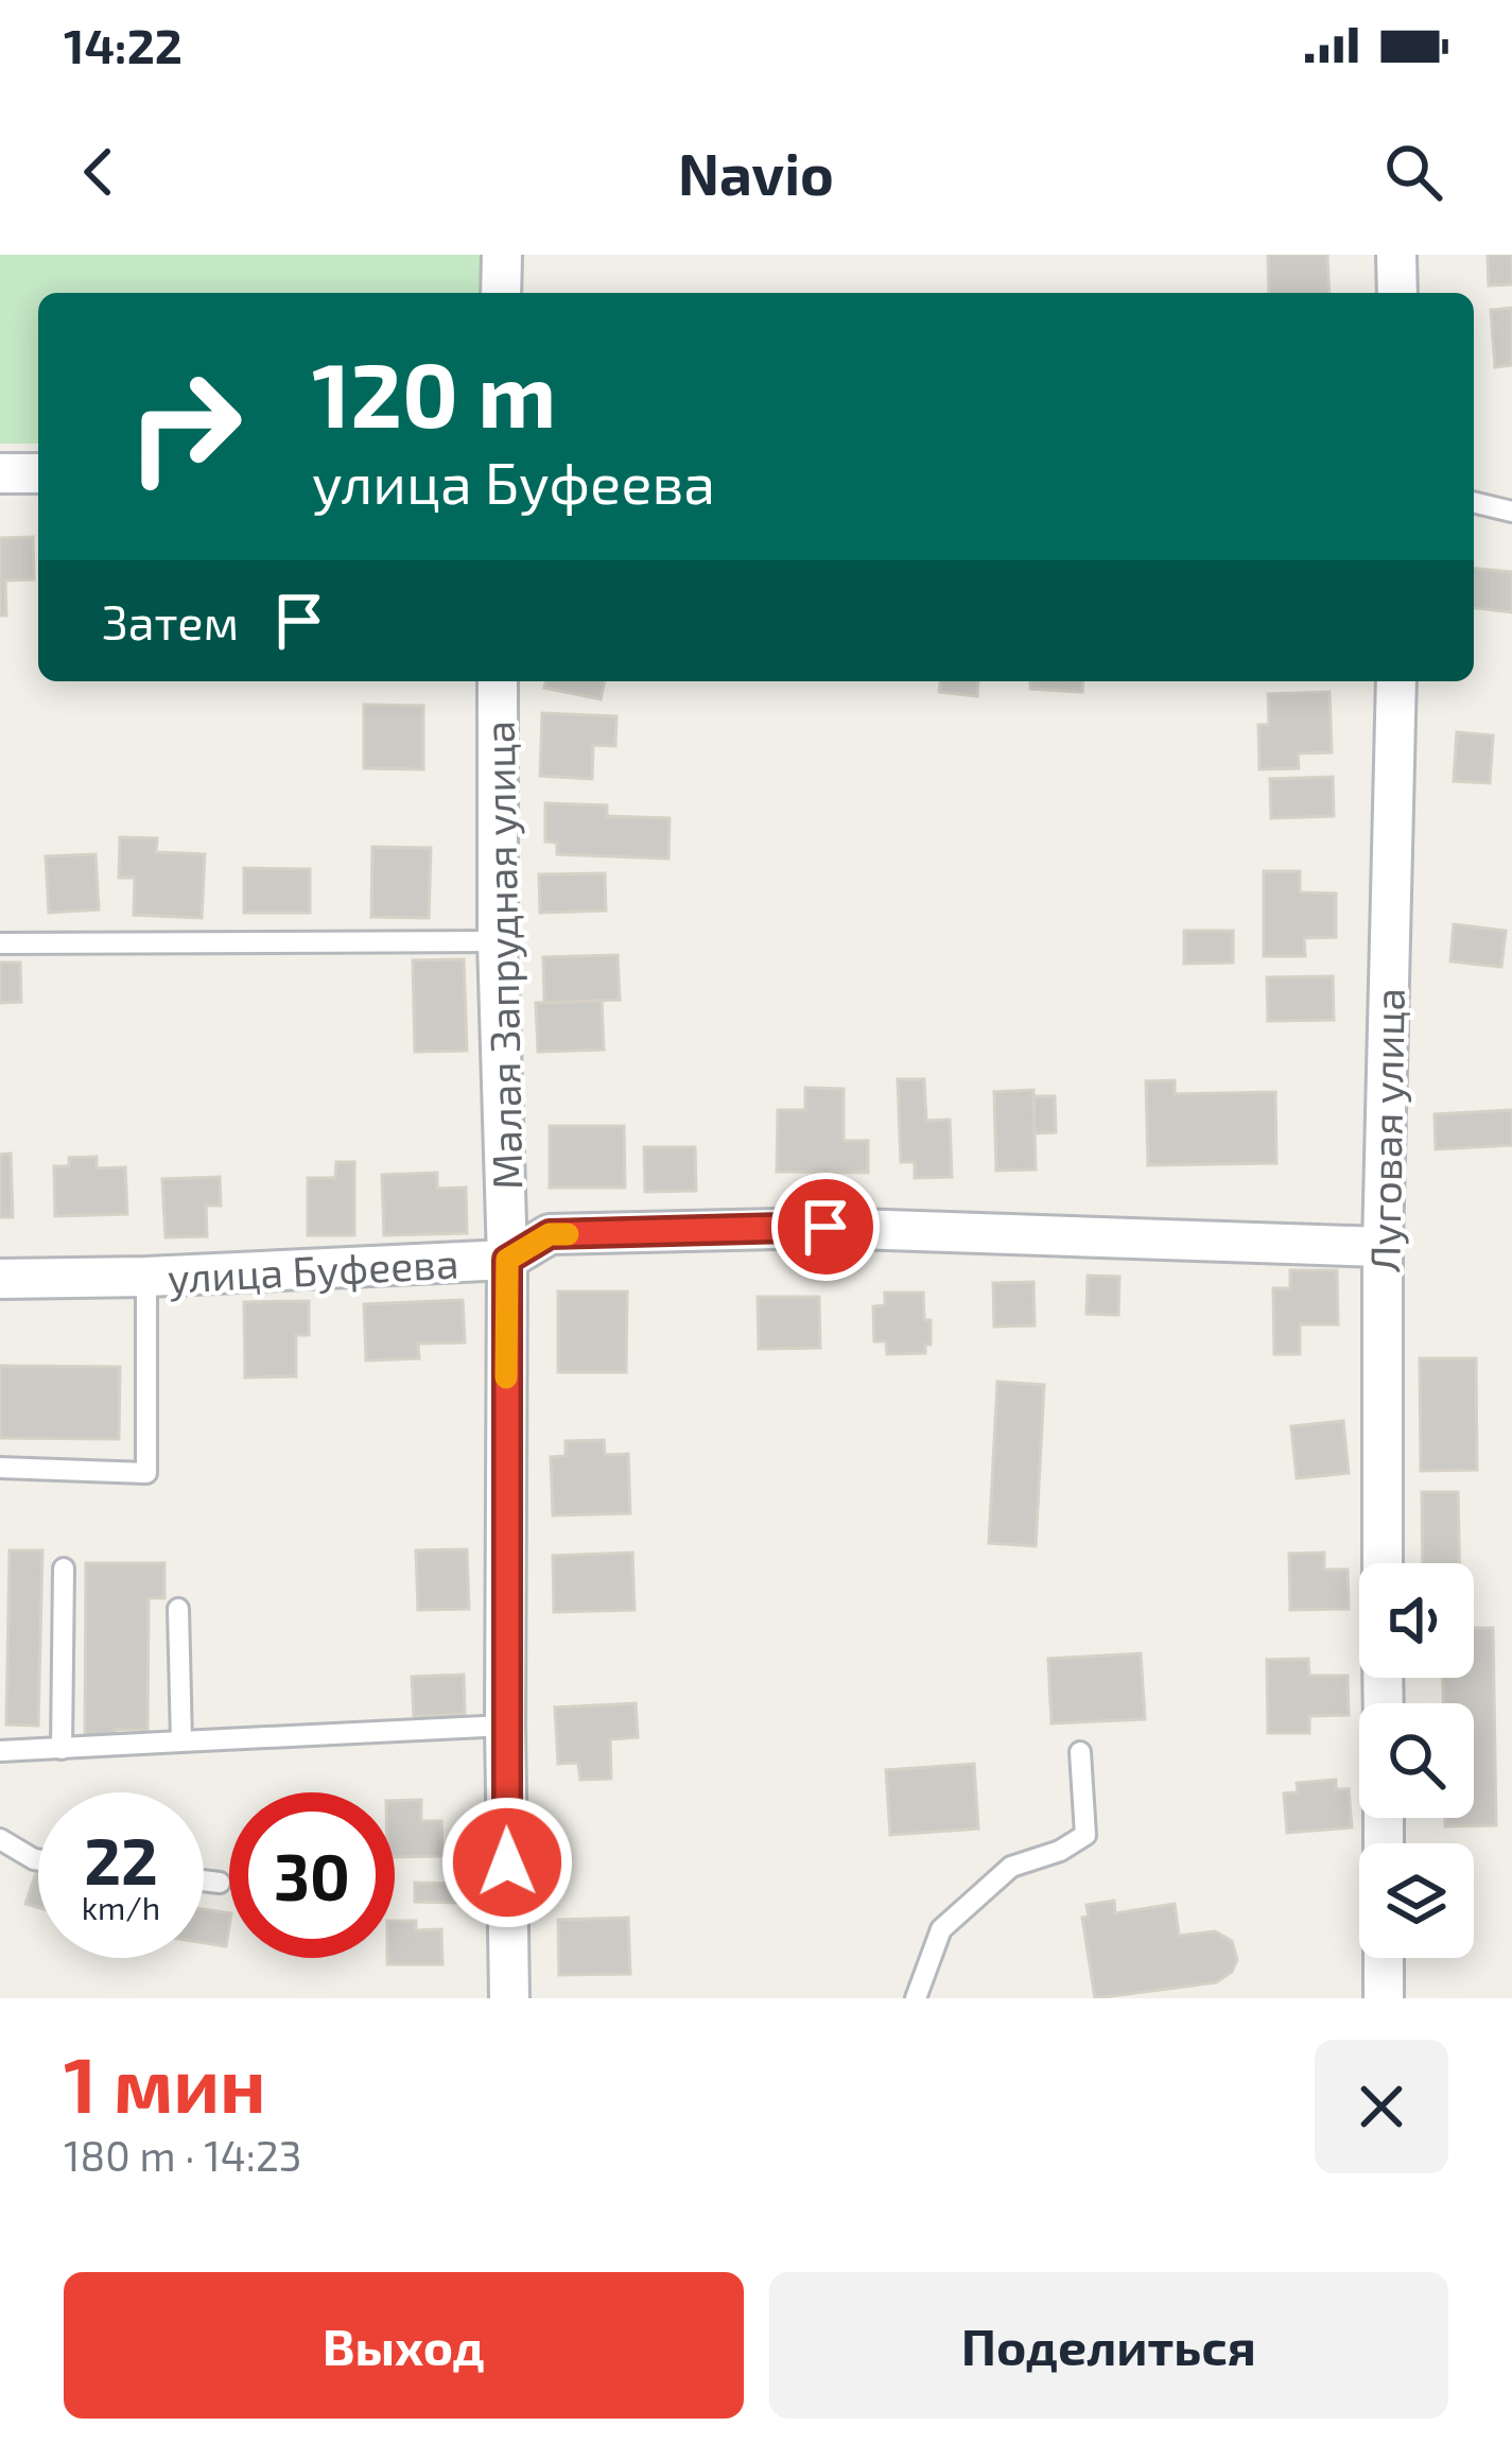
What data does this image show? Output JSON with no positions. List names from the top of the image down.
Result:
{
  "streets": {
    "street": ["Малая Запрудная улица", "Луговая улица", "улица Буфеева"]
  },
  "crossings": [
    ["Малая Запрудная улица", "улица Буфеева"],
    ["Луговая улица", "улица Буфеева"]
  ],
  "page": {
    "status": "14:22",
    "header": "Navio",
    "turn": ["120 m", "улица Буфеева"],
    "then": "Затем",
    "speed": "22 km/h",
    "limit": "30",
    "heading": ["1 мин", "180 m · 14:23"],
    "buttons": ["Выход", "Поделиться"]
  }
}
